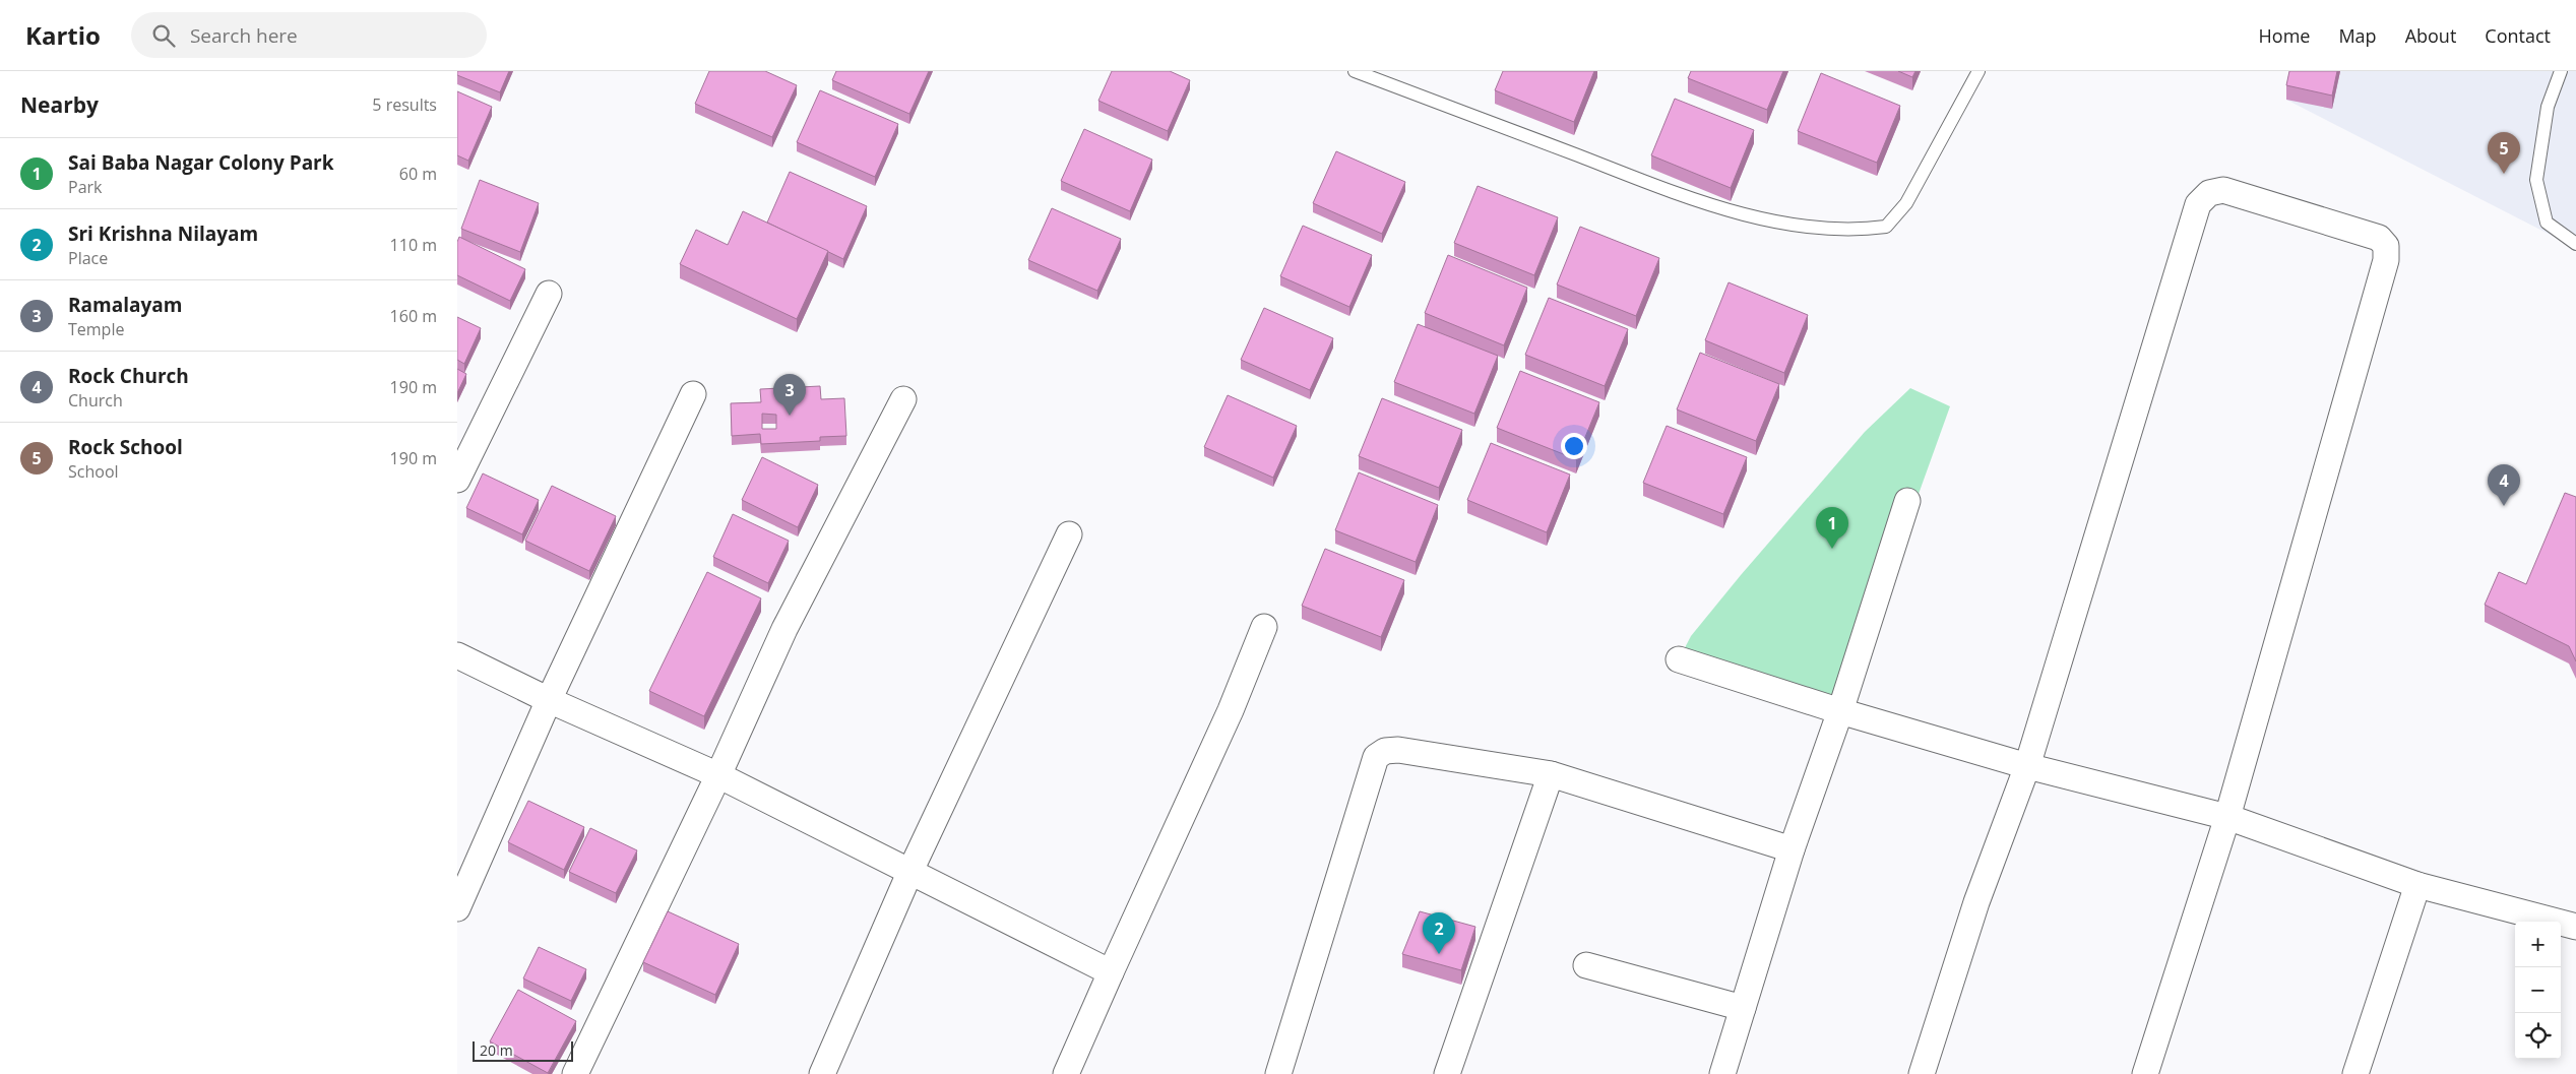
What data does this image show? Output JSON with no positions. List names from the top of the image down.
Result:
{
  "scale_bar": "20 m",
  "page": {
    "header": "Kartio",
    "search": "Search here",
    "nav": [
      "Home",
      "Map",
      "About",
      "Contact"
    ],
    "heading": ["Nearby", "5 results"],
    "pins": [
      "5",
      "3",
      "4",
      "1",
      "2"
    ],
    "list": [
      {
        "mark": "1",
        "name": "Sai Baba Nagar Colony Park",
        "note": "Park",
        "value": "60 m"
      },
      {
        "mark": "2",
        "name": "Sri Krishna Nilayam",
        "note": "Place",
        "value": "110 m"
      },
      {
        "mark": "3",
        "name": "Ramalayam",
        "note": "Temple",
        "value": "160 m"
      },
      {
        "mark": "4",
        "name": "Rock Church",
        "note": "Church",
        "value": "190 m"
      },
      {
        "mark": "5",
        "name": "Rock School",
        "note": "School",
        "value": "190 m"
      }
    ],
    "map_buttons": ["+", "−"],
    "scale": "20 m"
  }
}
